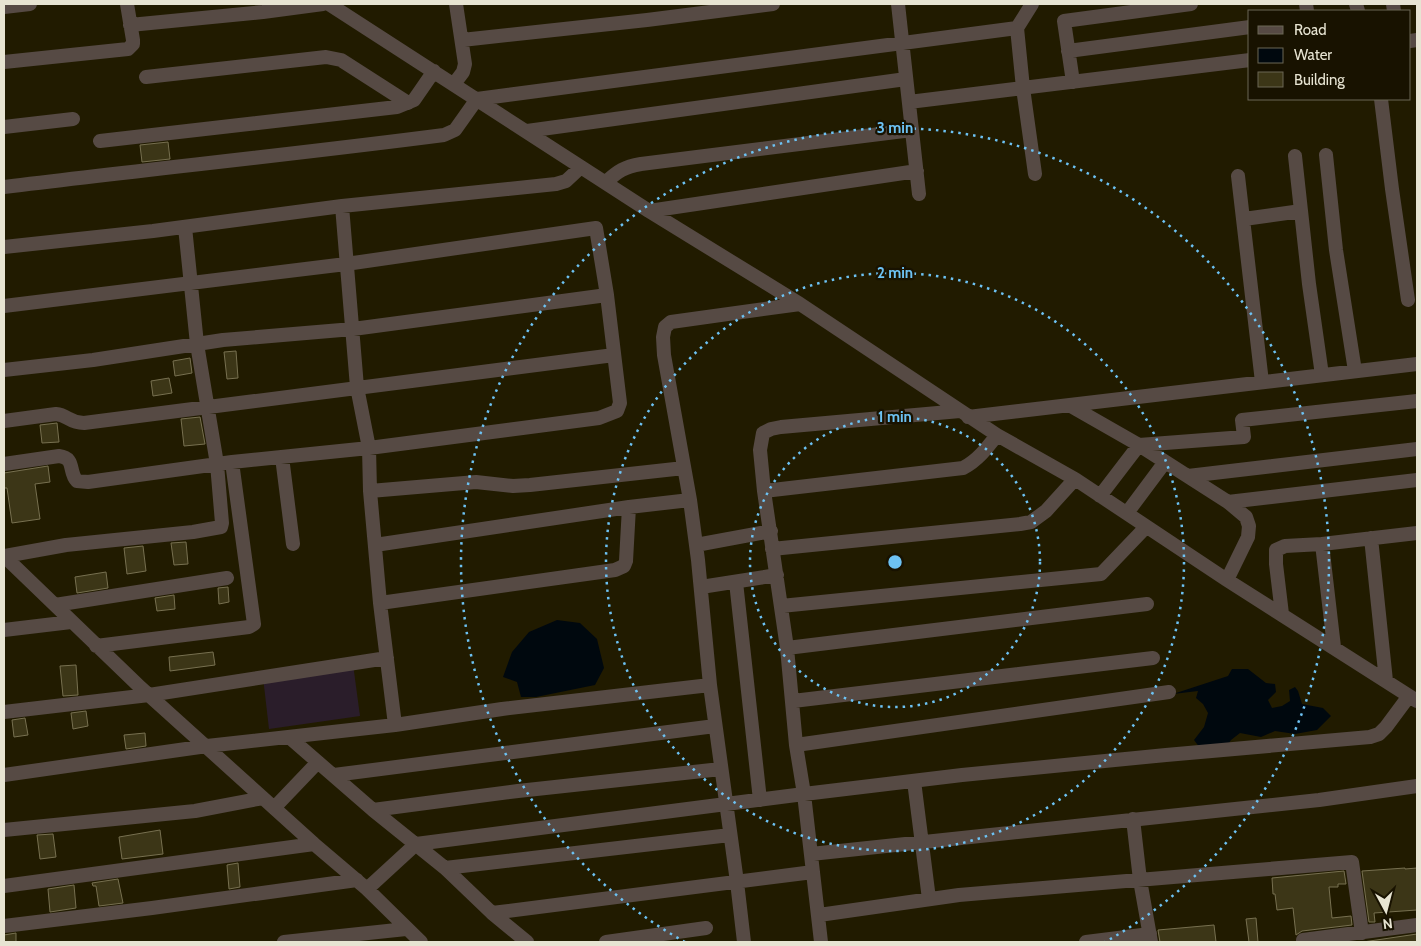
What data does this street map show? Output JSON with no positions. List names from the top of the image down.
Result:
{
  "legend": ["Road", "Water", "Building"],
  "north": "bottom",
  "rings": ["3 min", "2 min", "1 min"]
}
